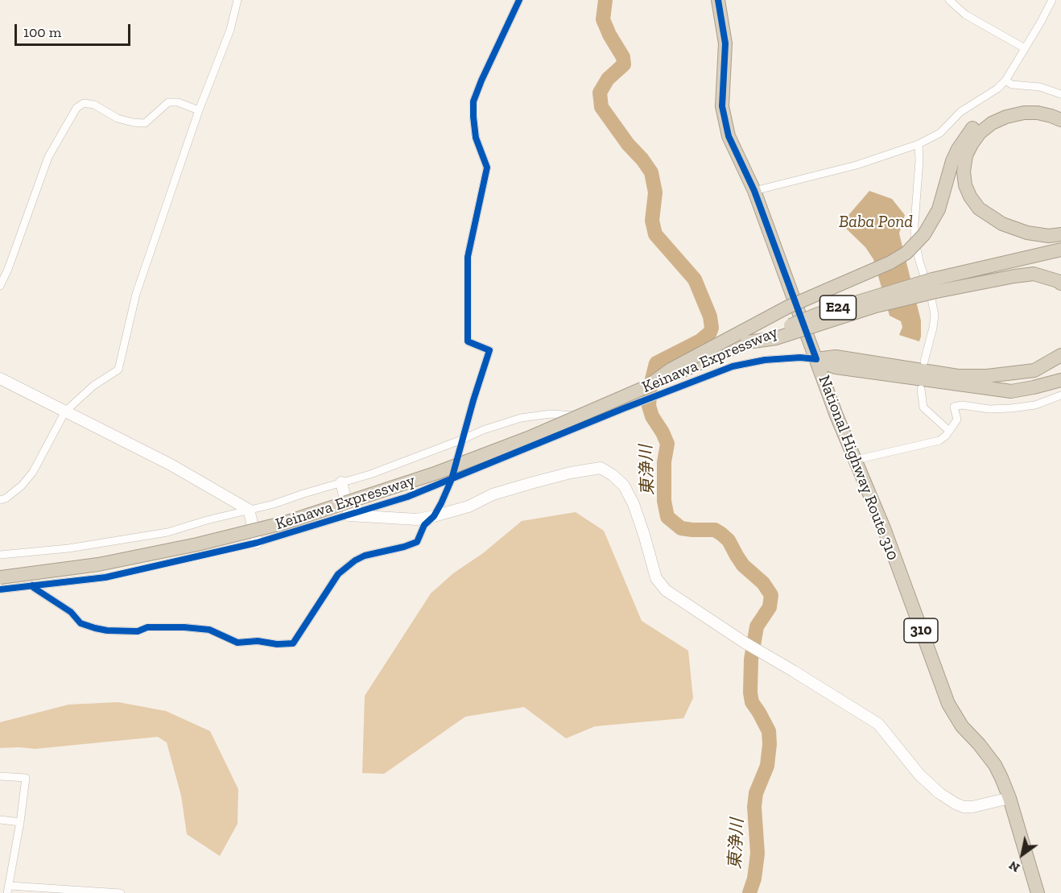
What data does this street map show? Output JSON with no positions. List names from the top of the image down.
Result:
{
  "streets": {
    "highway": ["Keinawa Expressway", "National Highway Route 310", "310"]
  },
  "water": ["Baba Pond", "東浄川"],
  "scale_bar": "100 m",
  "north": "bottom left"
}
